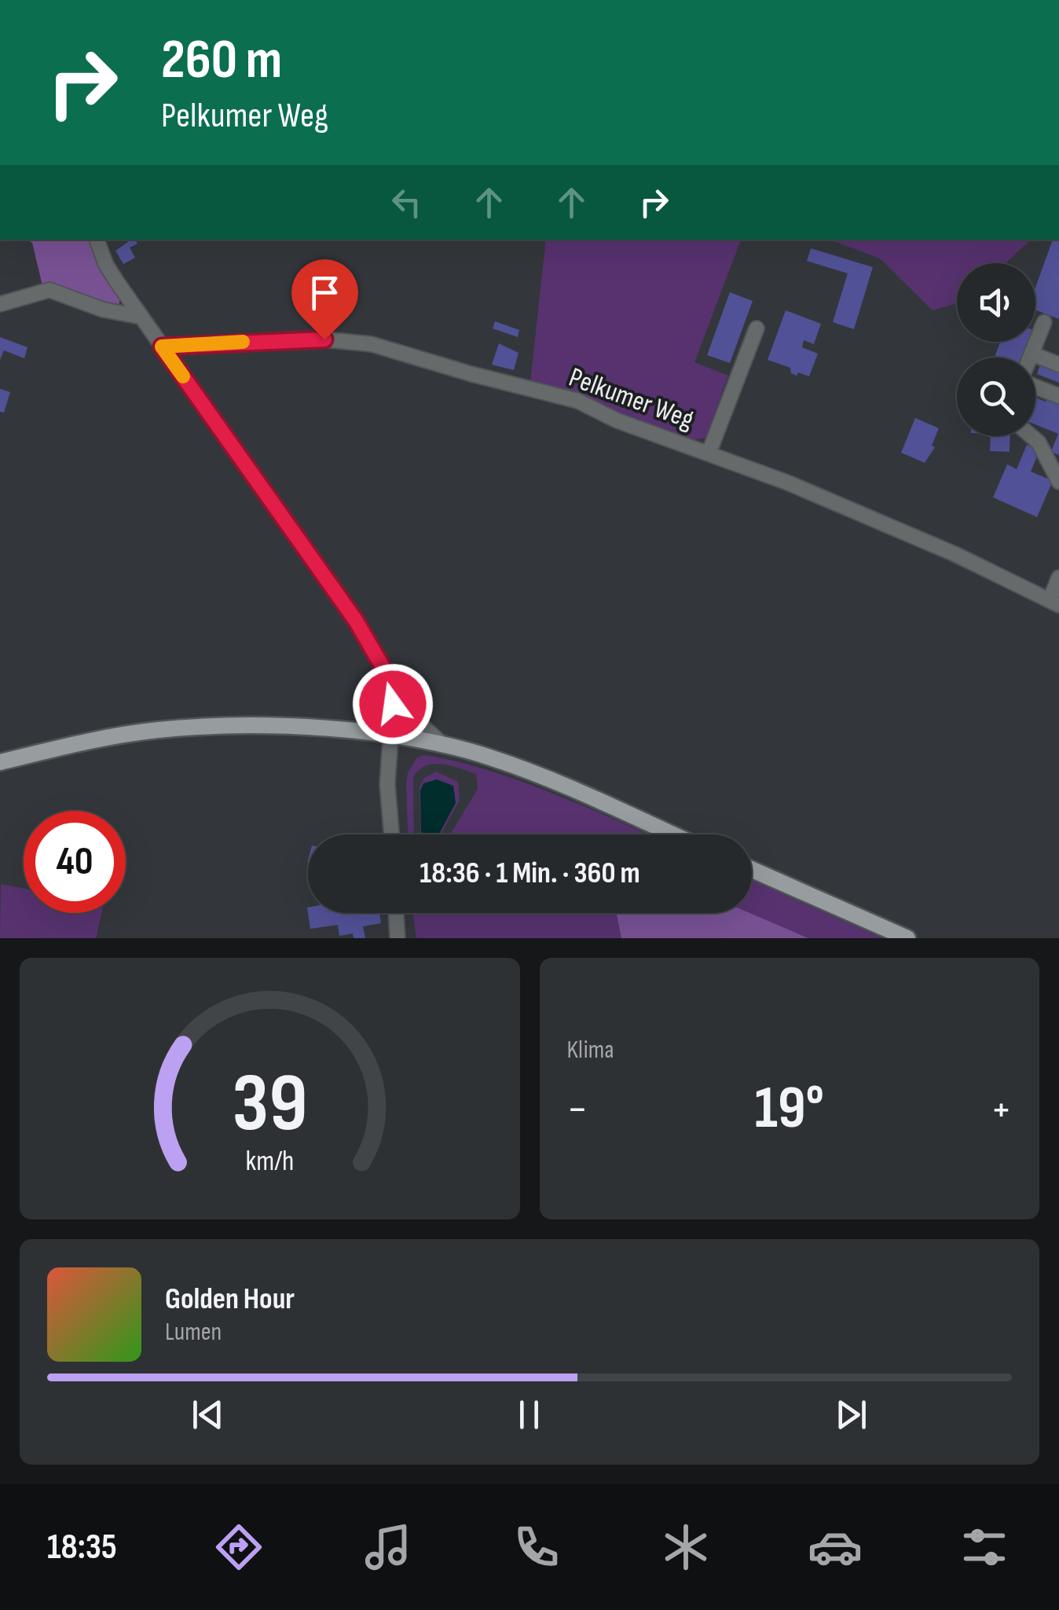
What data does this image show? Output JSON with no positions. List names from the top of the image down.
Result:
{
  "streets": {
    "street": ["Pelkumer Weg"]
  },
  "page": {
    "turn": ["260 m", "Pelkumer Weg"],
    "limit": "40",
    "trip": "18:36 · 1 Min. · 360 m",
    "tile": "Klima",
    "heat": ["−", "19°", "+"],
    "song": ["Golden Hour", "Lumen"],
    "tabs": "18:35",
    "gauge": ["39", "km/h"]
  }
}
